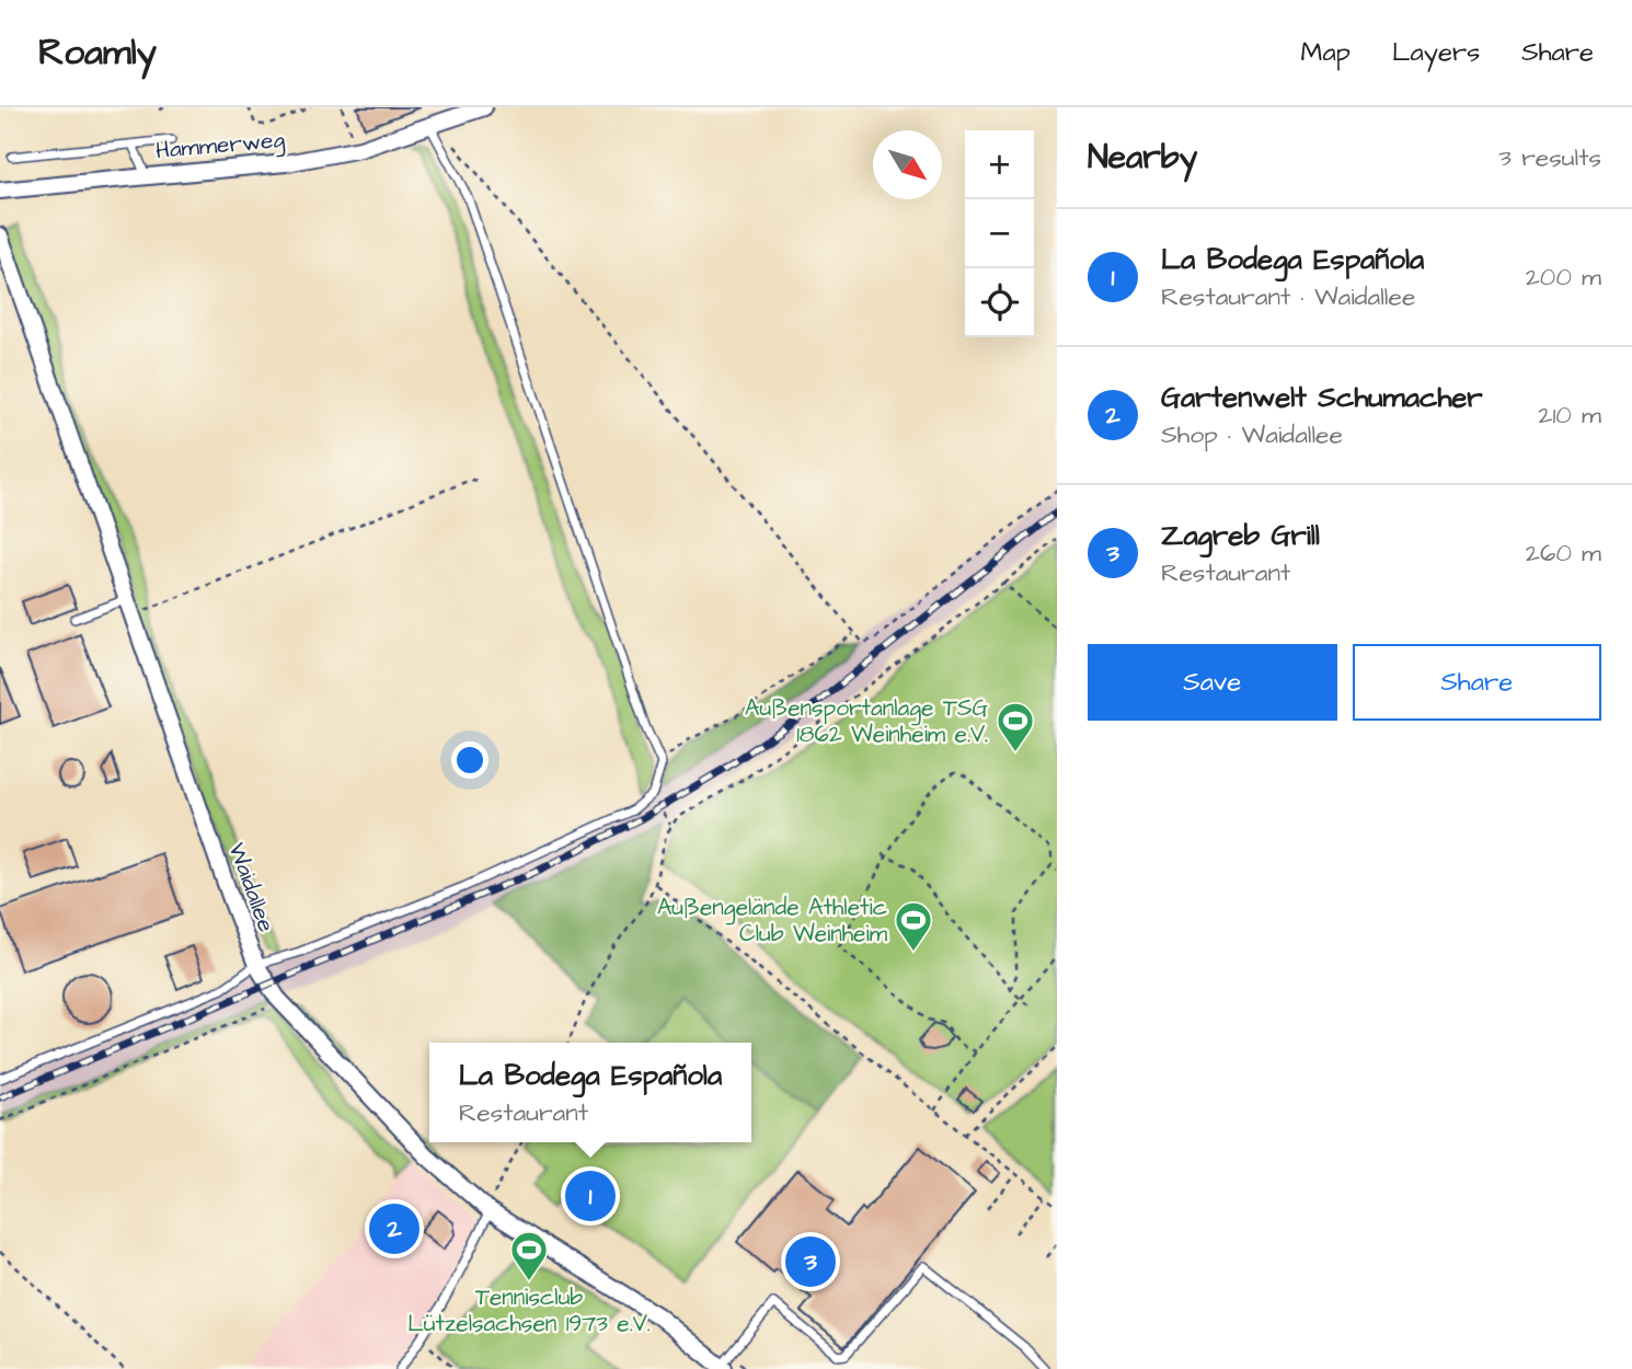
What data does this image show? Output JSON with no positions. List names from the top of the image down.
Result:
{
  "streets": {
    "street": ["Hammerweg", "Waidallee"]
  },
  "places": {
    "sports": ["Außensportanlage TSG 1862 Weinheim e.V.", "Außengelände Athletic Club Weinheim", "Tennisclub Lützelsachsen 1973 e.V."]
  },
  "north": "bottom right",
  "page": {
    "header": "Roamly",
    "nav": ["Map", "Layers", "Share"],
    "heading": ["Nearby", "3 results"],
    "map_buttons": ["+", "−"],
    "list": [
      {
        "mark": "1",
        "name": "La Bodega Española",
        "note": "Restaurant · Waidallee",
        "value": "200 m"
      },
      {
        "mark": "2",
        "name": "Gartenwelt Schumacher",
        "note": "Shop · Waidallee",
        "value": "210 m"
      },
      {
        "mark": "3",
        "name": "Zagreb Grill",
        "note": "Restaurant",
        "value": "260 m"
      }
    ],
    "buttons": ["Save", "Share"],
    "popup": ["La Bodega Española", "Restaurant"],
    "pins": ["1", "2", "3"]
  }
}
